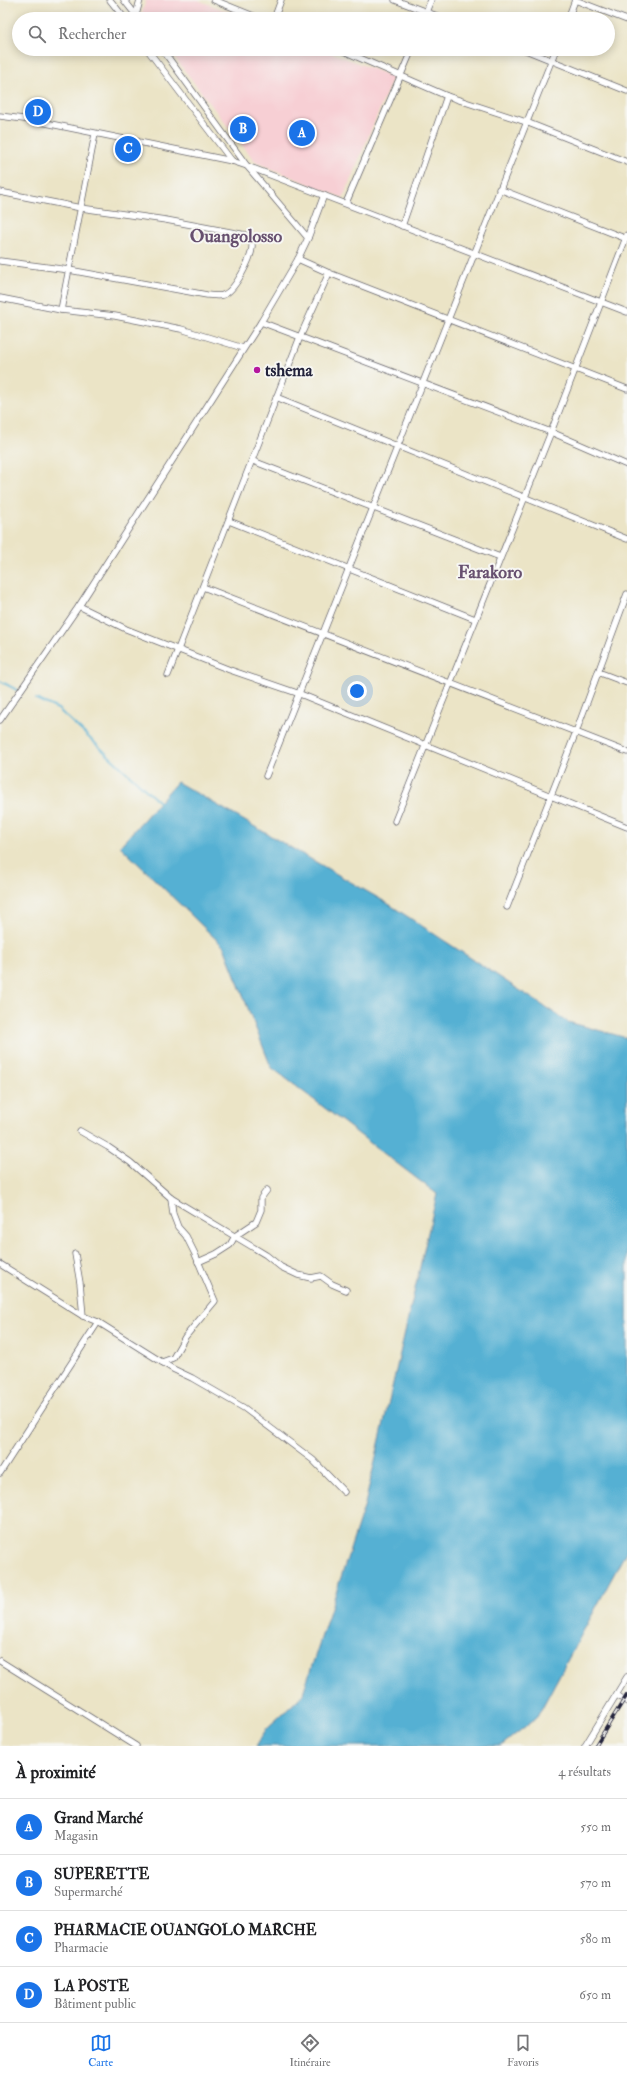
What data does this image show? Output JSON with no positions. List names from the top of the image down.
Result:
{
  "districts": ["Ouangolosso", "Farakoro"],
  "places": ["tshema"],
  "page": {
    "search": "Rechercher",
    "pins": [
      "D",
      "B",
      "A",
      "C"
    ],
    "heading": ["À proximité", "4 résultats"],
    "list": [
      {
        "mark": "A",
        "name": "Grand Marché",
        "note": "Magasin",
        "value": "550 m"
      },
      {
        "mark": "B",
        "name": "SUPERETTE",
        "note": "Supermarché",
        "value": "570 m"
      },
      {
        "mark": "C",
        "name": "PHARMACIE OUANGOLO MARCHE",
        "note": "Pharmacie",
        "value": "580 m"
      },
      {
        "mark": "D",
        "name": "LA POSTE",
        "note": "Bâtiment public",
        "value": "650 m"
      }
    ],
    "nav": ["Carte", "Itinéraire", "Favoris"]
  }
}
